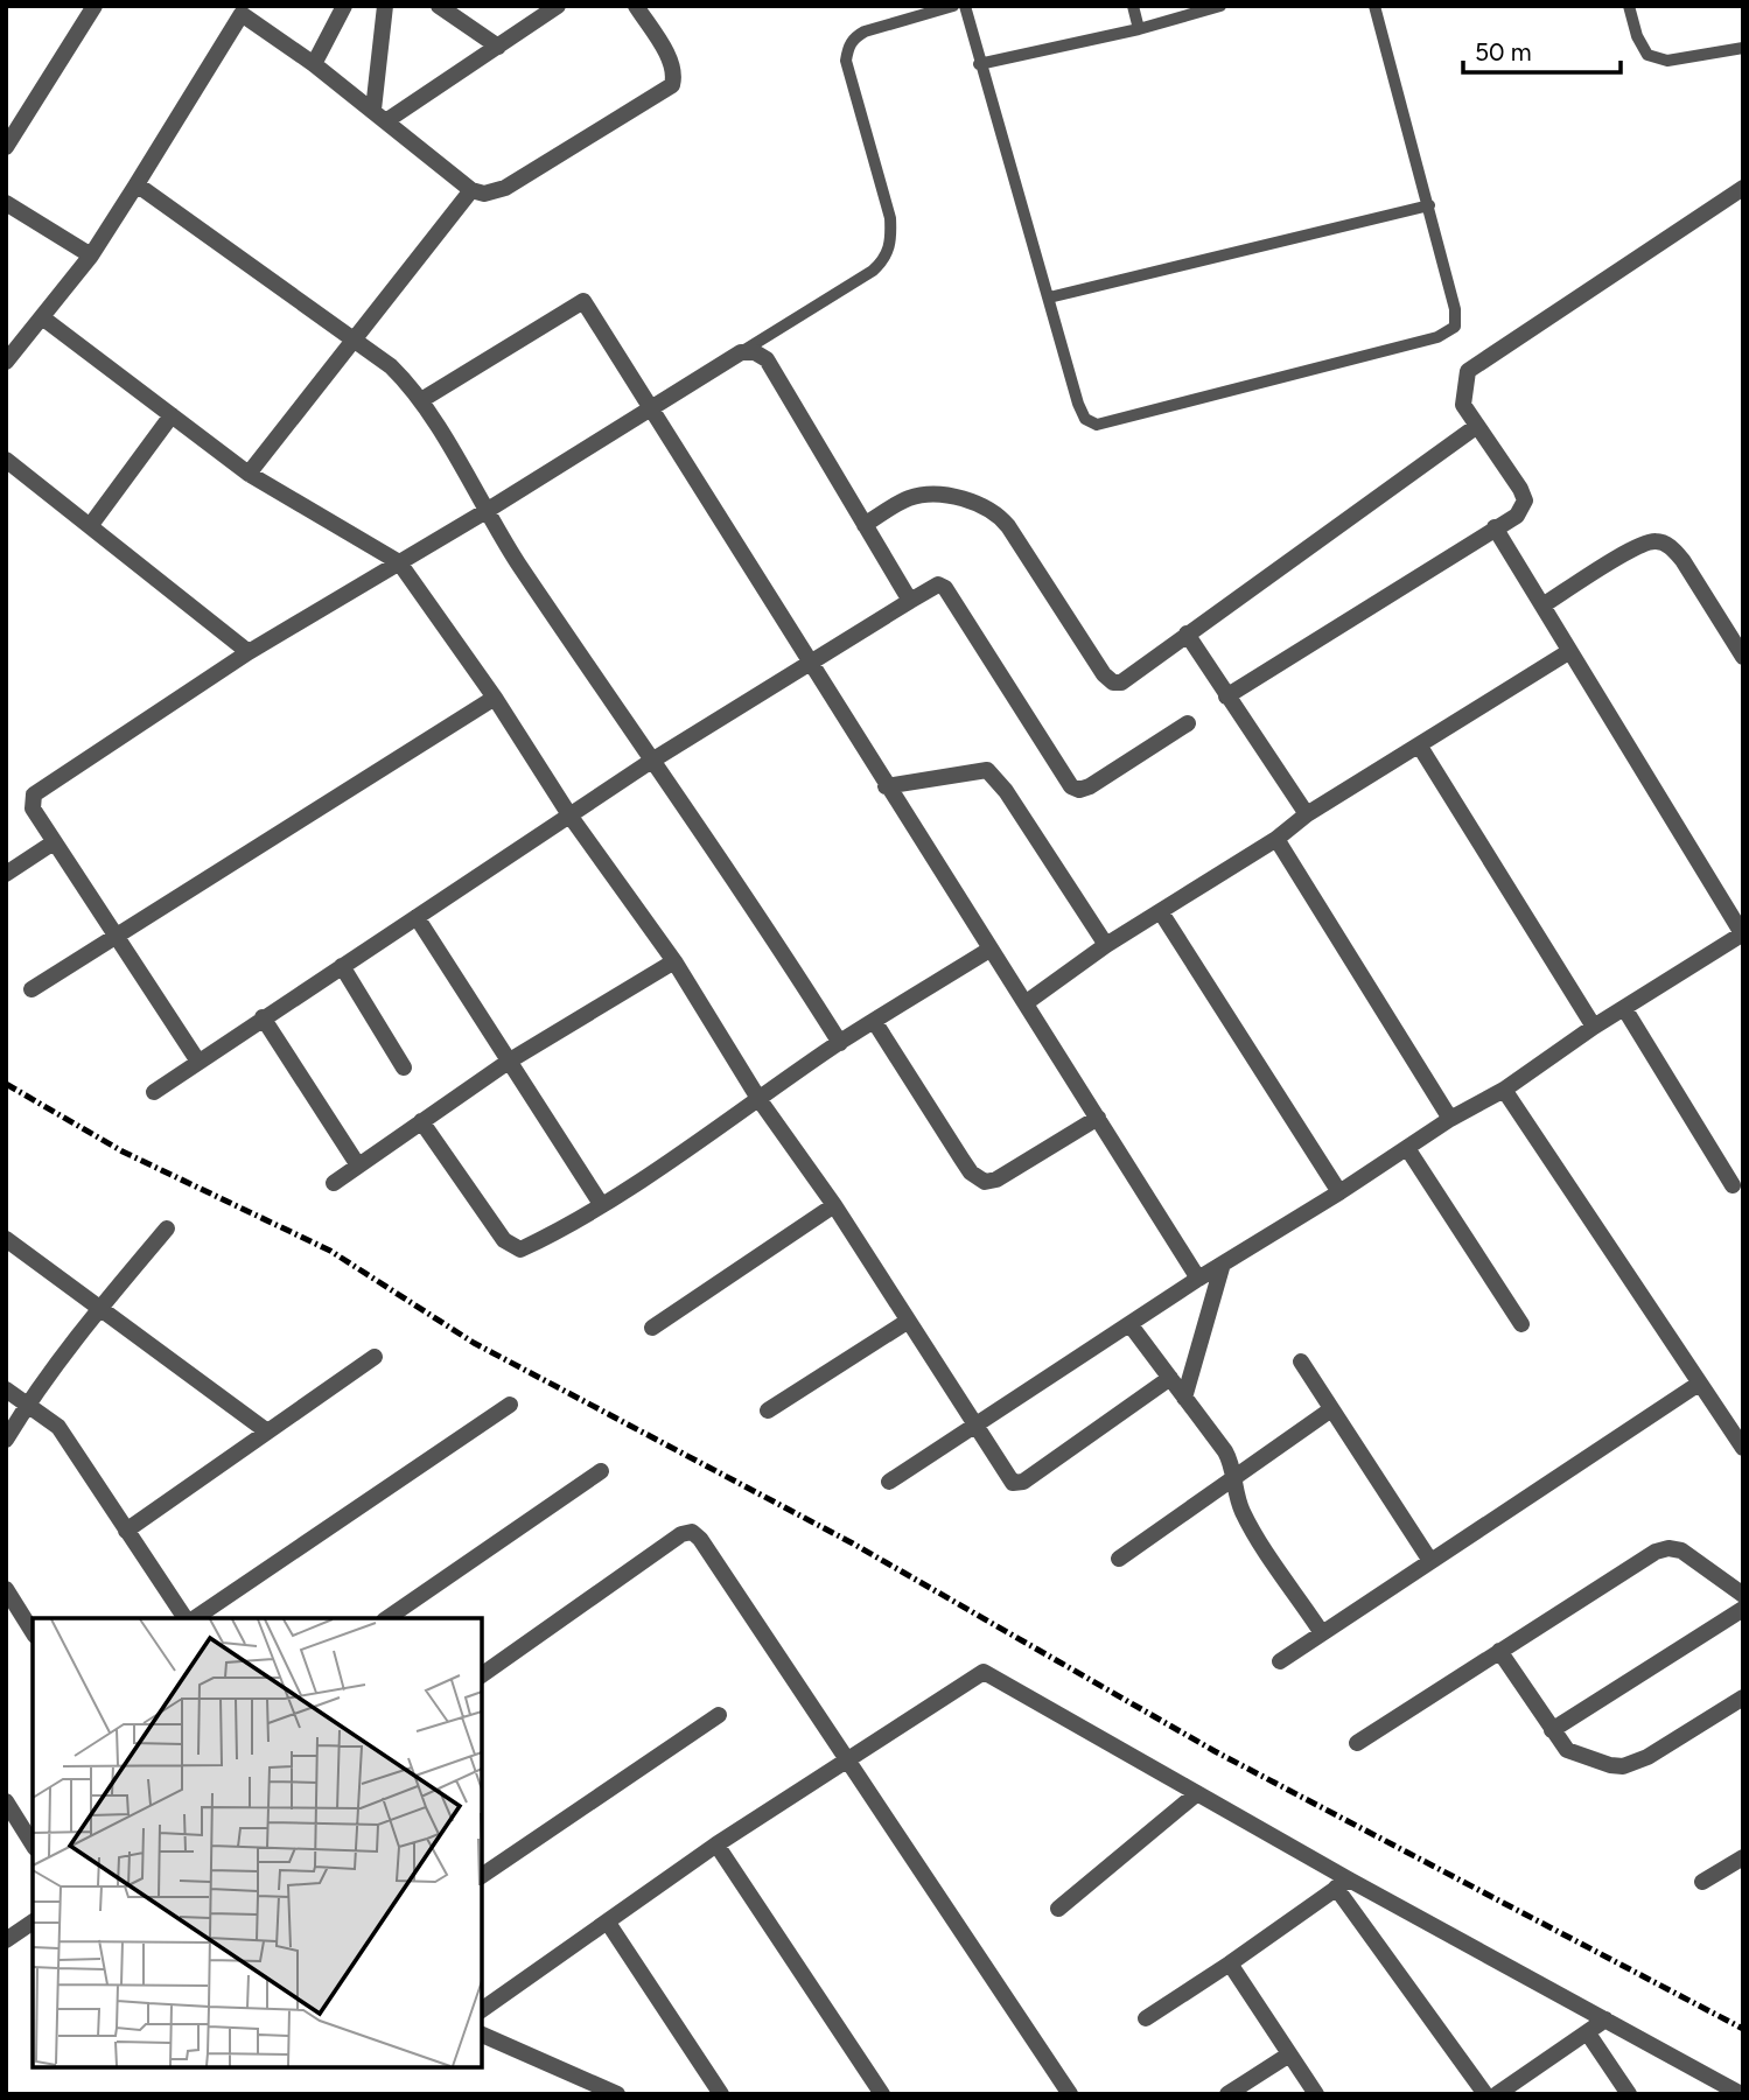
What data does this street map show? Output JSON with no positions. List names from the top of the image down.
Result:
{
  "scale_bar": "50 m"
}
